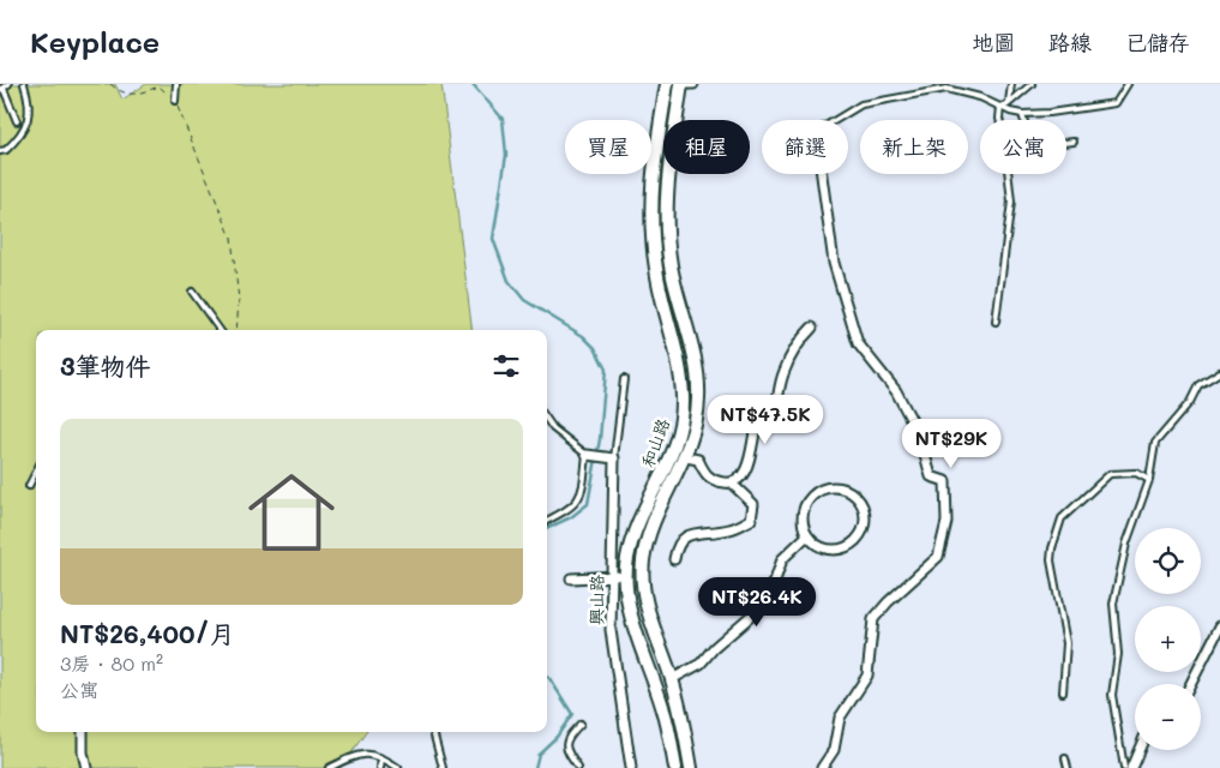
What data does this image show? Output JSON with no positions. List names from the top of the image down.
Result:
{
  "streets": {
    "main road": ["和山路"],
    "street": ["興山路"]
  },
  "page": {
    "header": "Keyplace",
    "nav": ["地圖", "路線", "已儲存"],
    "chip": [
      "買屋",
      "租屋",
      "篩選",
      "新上架",
      "公寓"
    ],
    "heading": "3筆物件",
    "price": ["NT$47.5K", "NT$29K", "NT$26.4K"],
    "list": [
      {
        "name": "NT$26,400/月",
        "note": "3房 · 80 m² · 公寓"
      }
    ],
    "map_buttons": ["+", "−"]
  }
}
